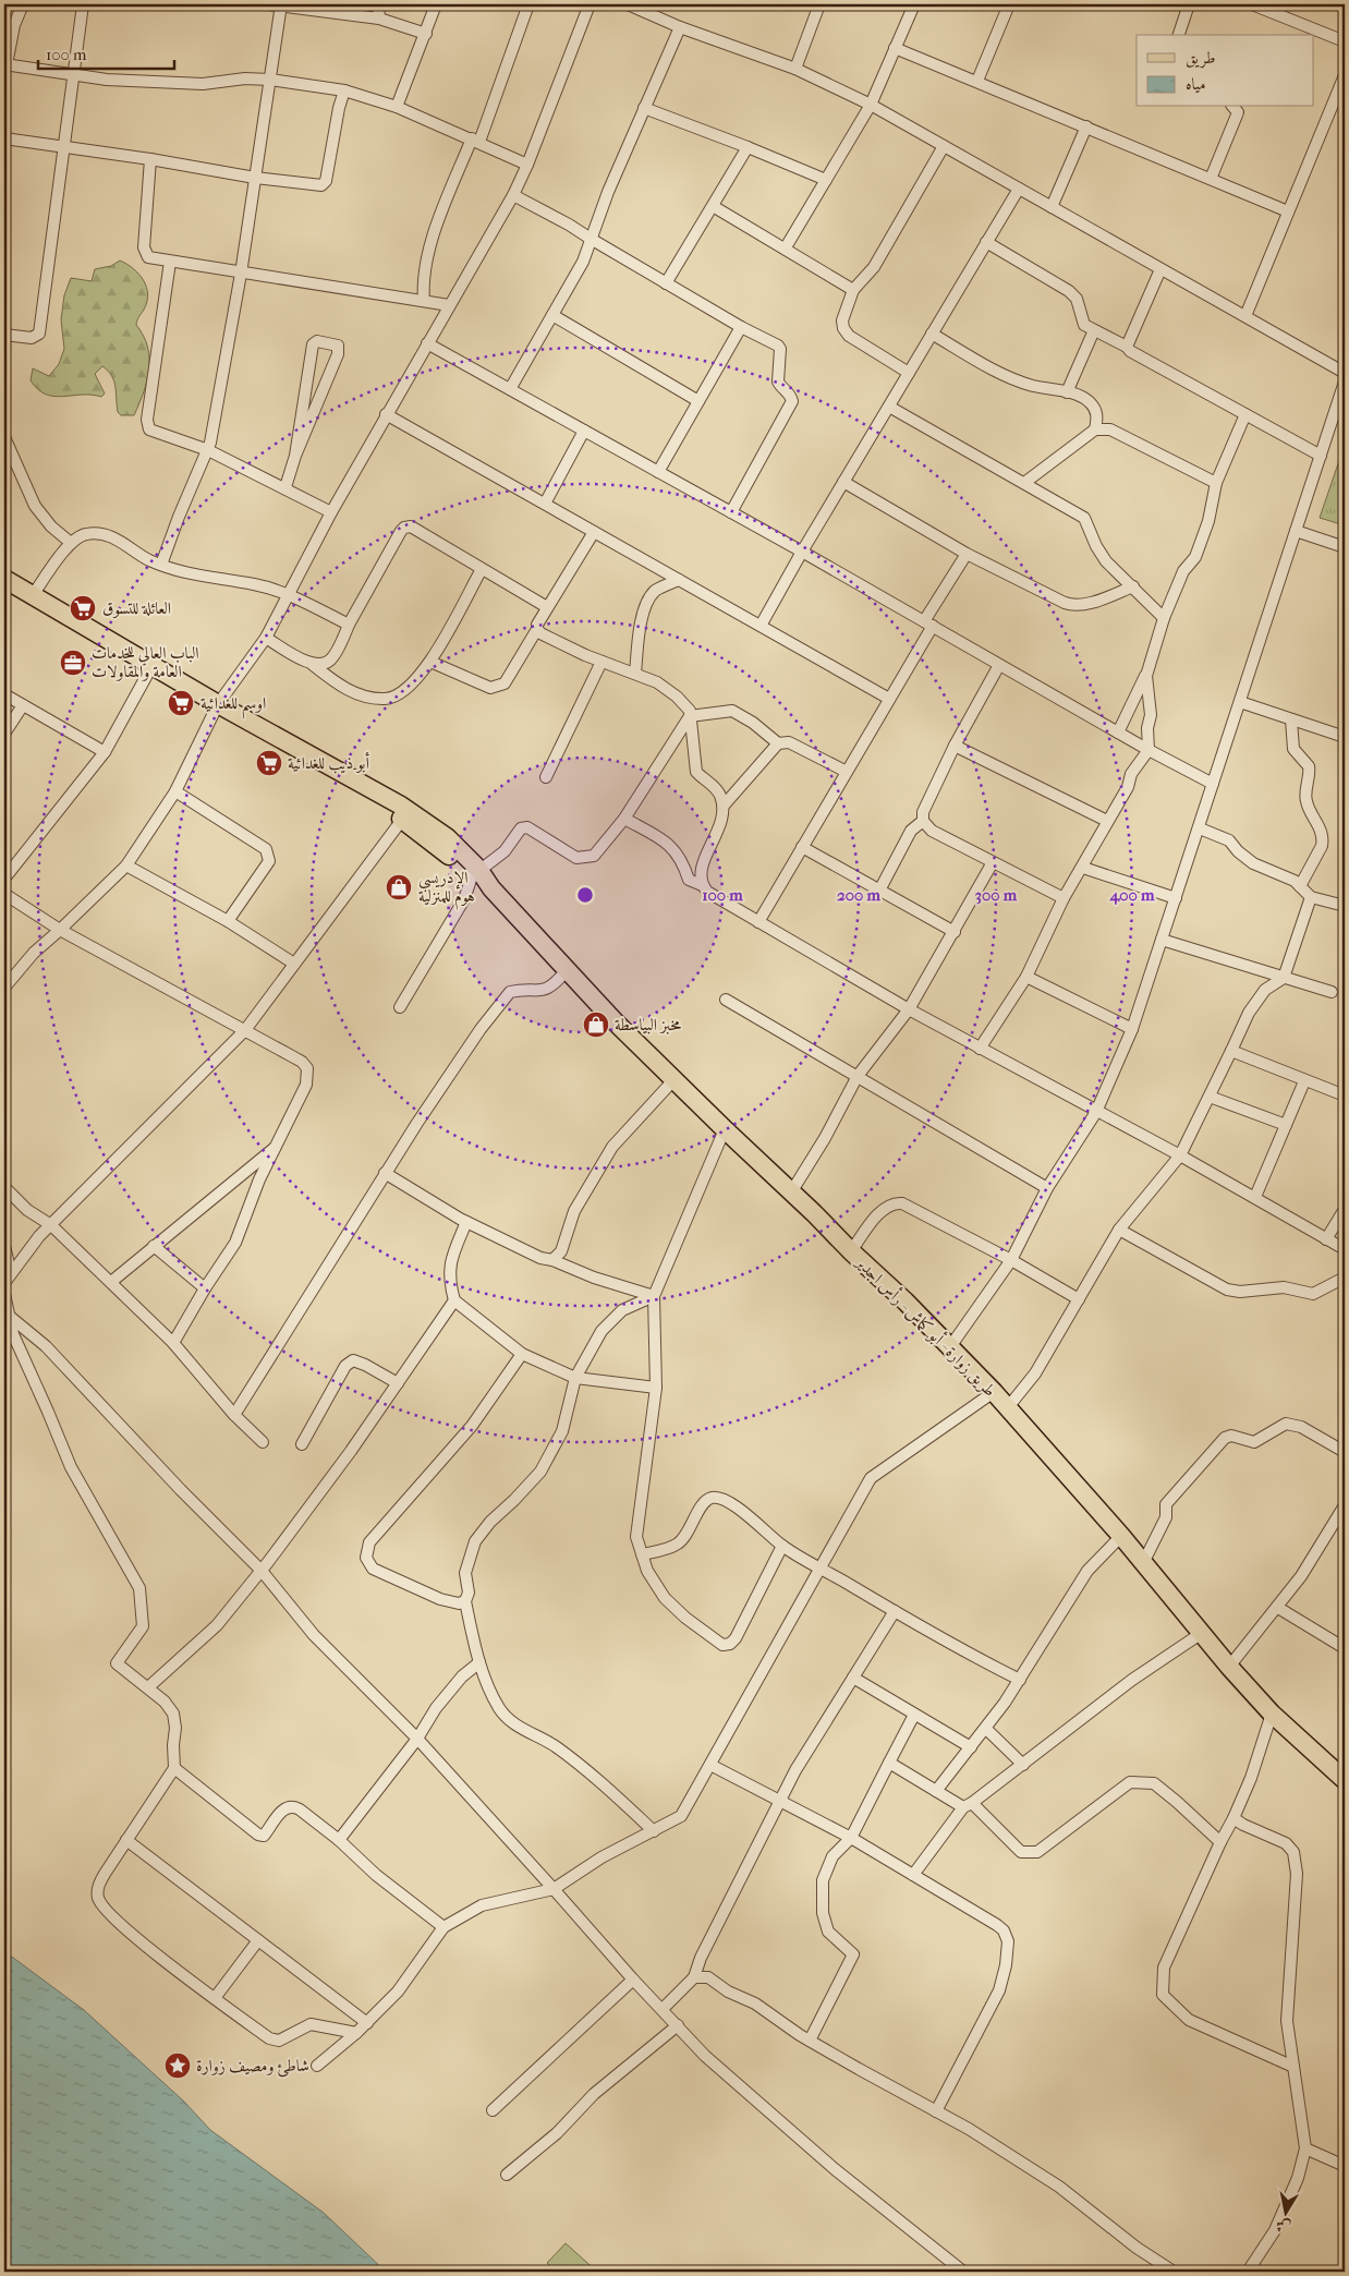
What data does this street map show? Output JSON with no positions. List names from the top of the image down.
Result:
{
  "streets": {
    "main road": ["طريق زوارة - أبو كماش - رأس اجدير"]
  },
  "places": {
    "supermarket": ["العائلة للتسوق", "اوسم للغدائية", "أبو ذيب للغدائية"],
    "office": ["الباب العالي للخدمات العامة والمقاولات"],
    "shop": ["الإدريسي هوم للمنزلية", "مخبز البياسطة"],
    "place": ["شاطئ ومصيف زوارة"]
  },
  "legend": ["طريق", "مياه"],
  "scale_bar": "100 m",
  "north": "bottom",
  "rings": [
    "100 m",
    "200 m",
    "300 m",
    "400 m"
  ]
}
